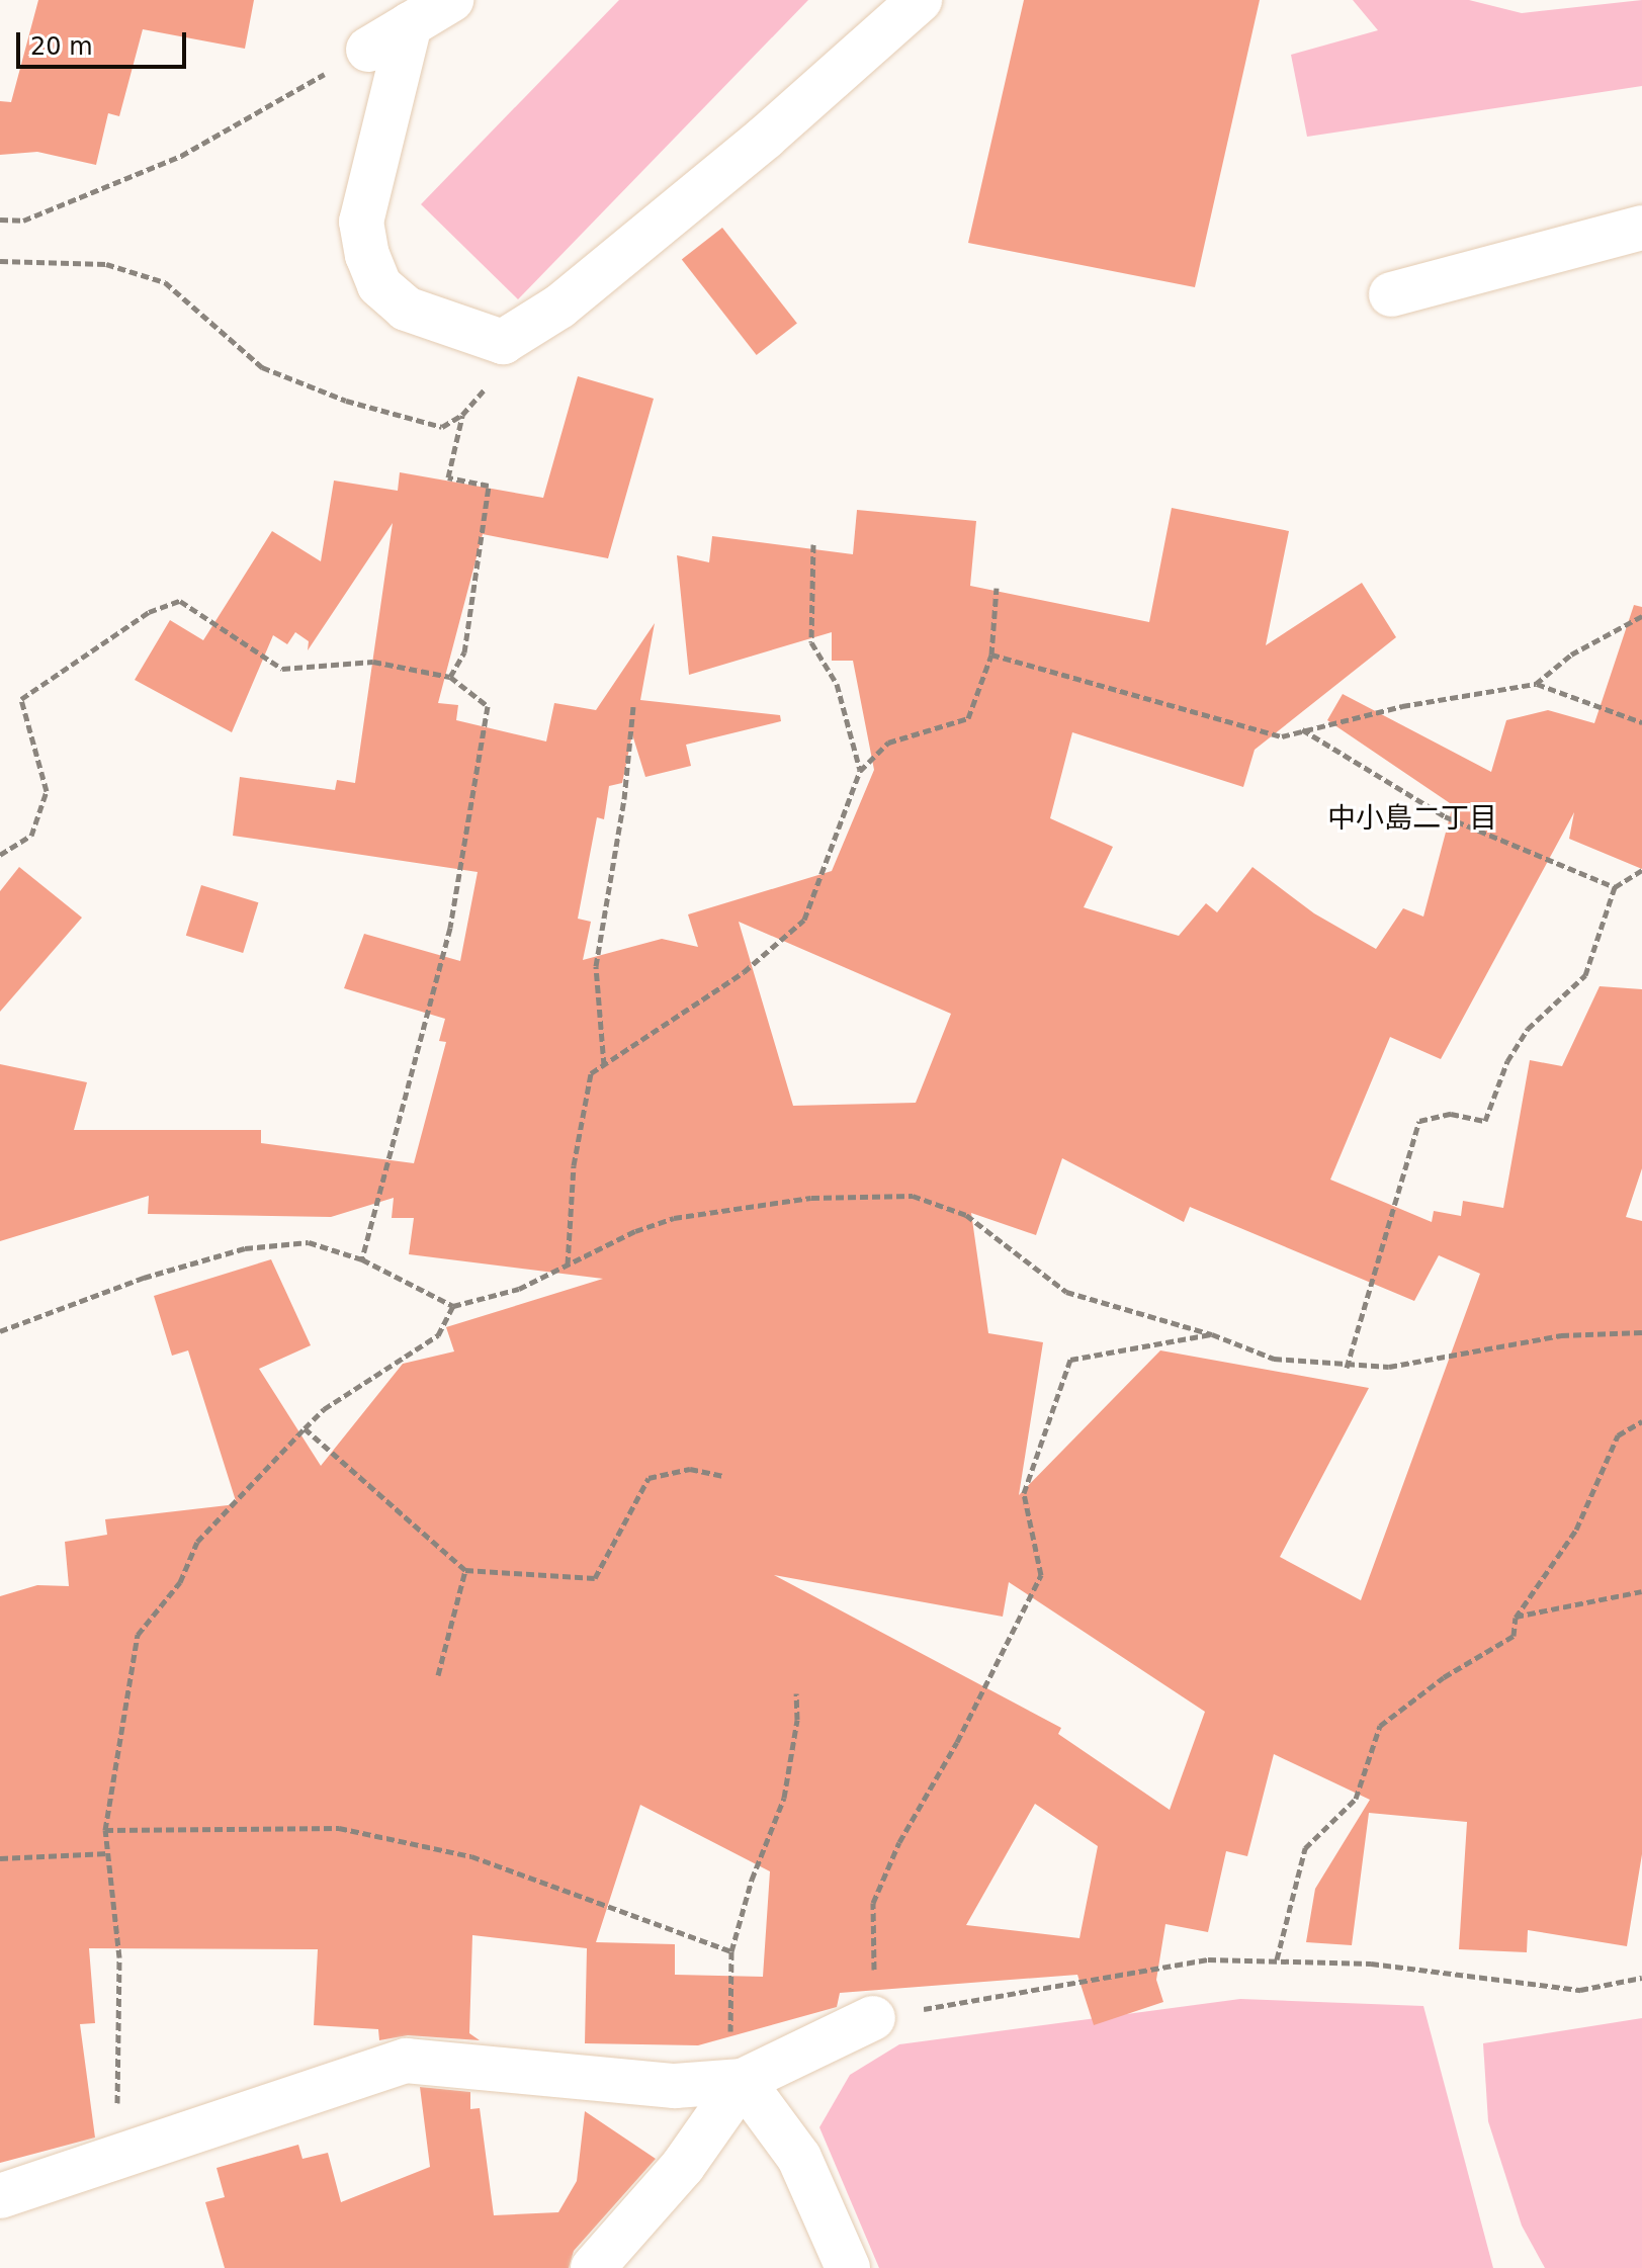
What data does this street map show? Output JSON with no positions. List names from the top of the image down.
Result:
{
  "districts": ["中小島二丁目"],
  "scale_bar": "20 m"
}
